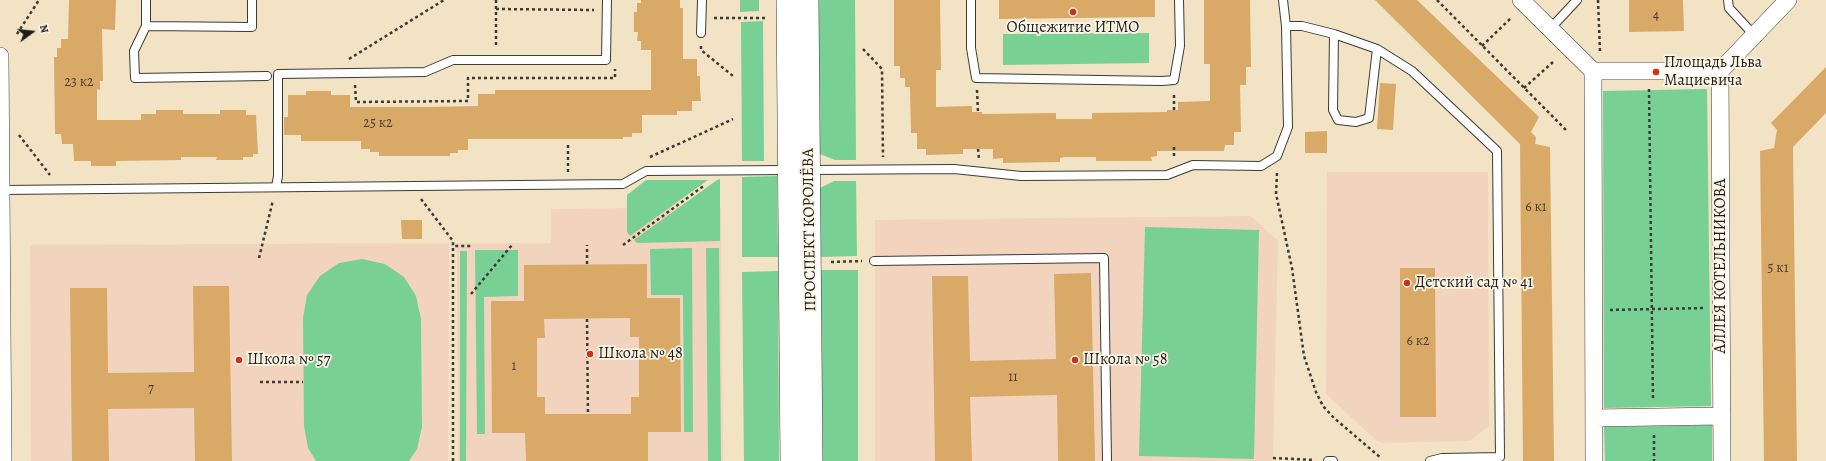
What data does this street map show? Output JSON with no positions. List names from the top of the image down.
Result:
{
  "streets": {
    "street": ["ПРОСПЕКТ КОРОЛЁВА", "АЛЛЕЯ КОТЕЛЬНИКОВА"]
  },
  "places": [
    "Общежитие ИТМО",
    "Площадь Льва Мациевича",
    "Детский сад № 41",
    "Школа № 48",
    "Школа № 57",
    "Школа № 58"
  ],
  "house_numbers": [
    "4",
    "23 к2",
    "25 к2",
    "6 к1",
    "5 к1",
    "6 к2",
    "1",
    "11",
    "7"
  ],
  "north": "right"
}
